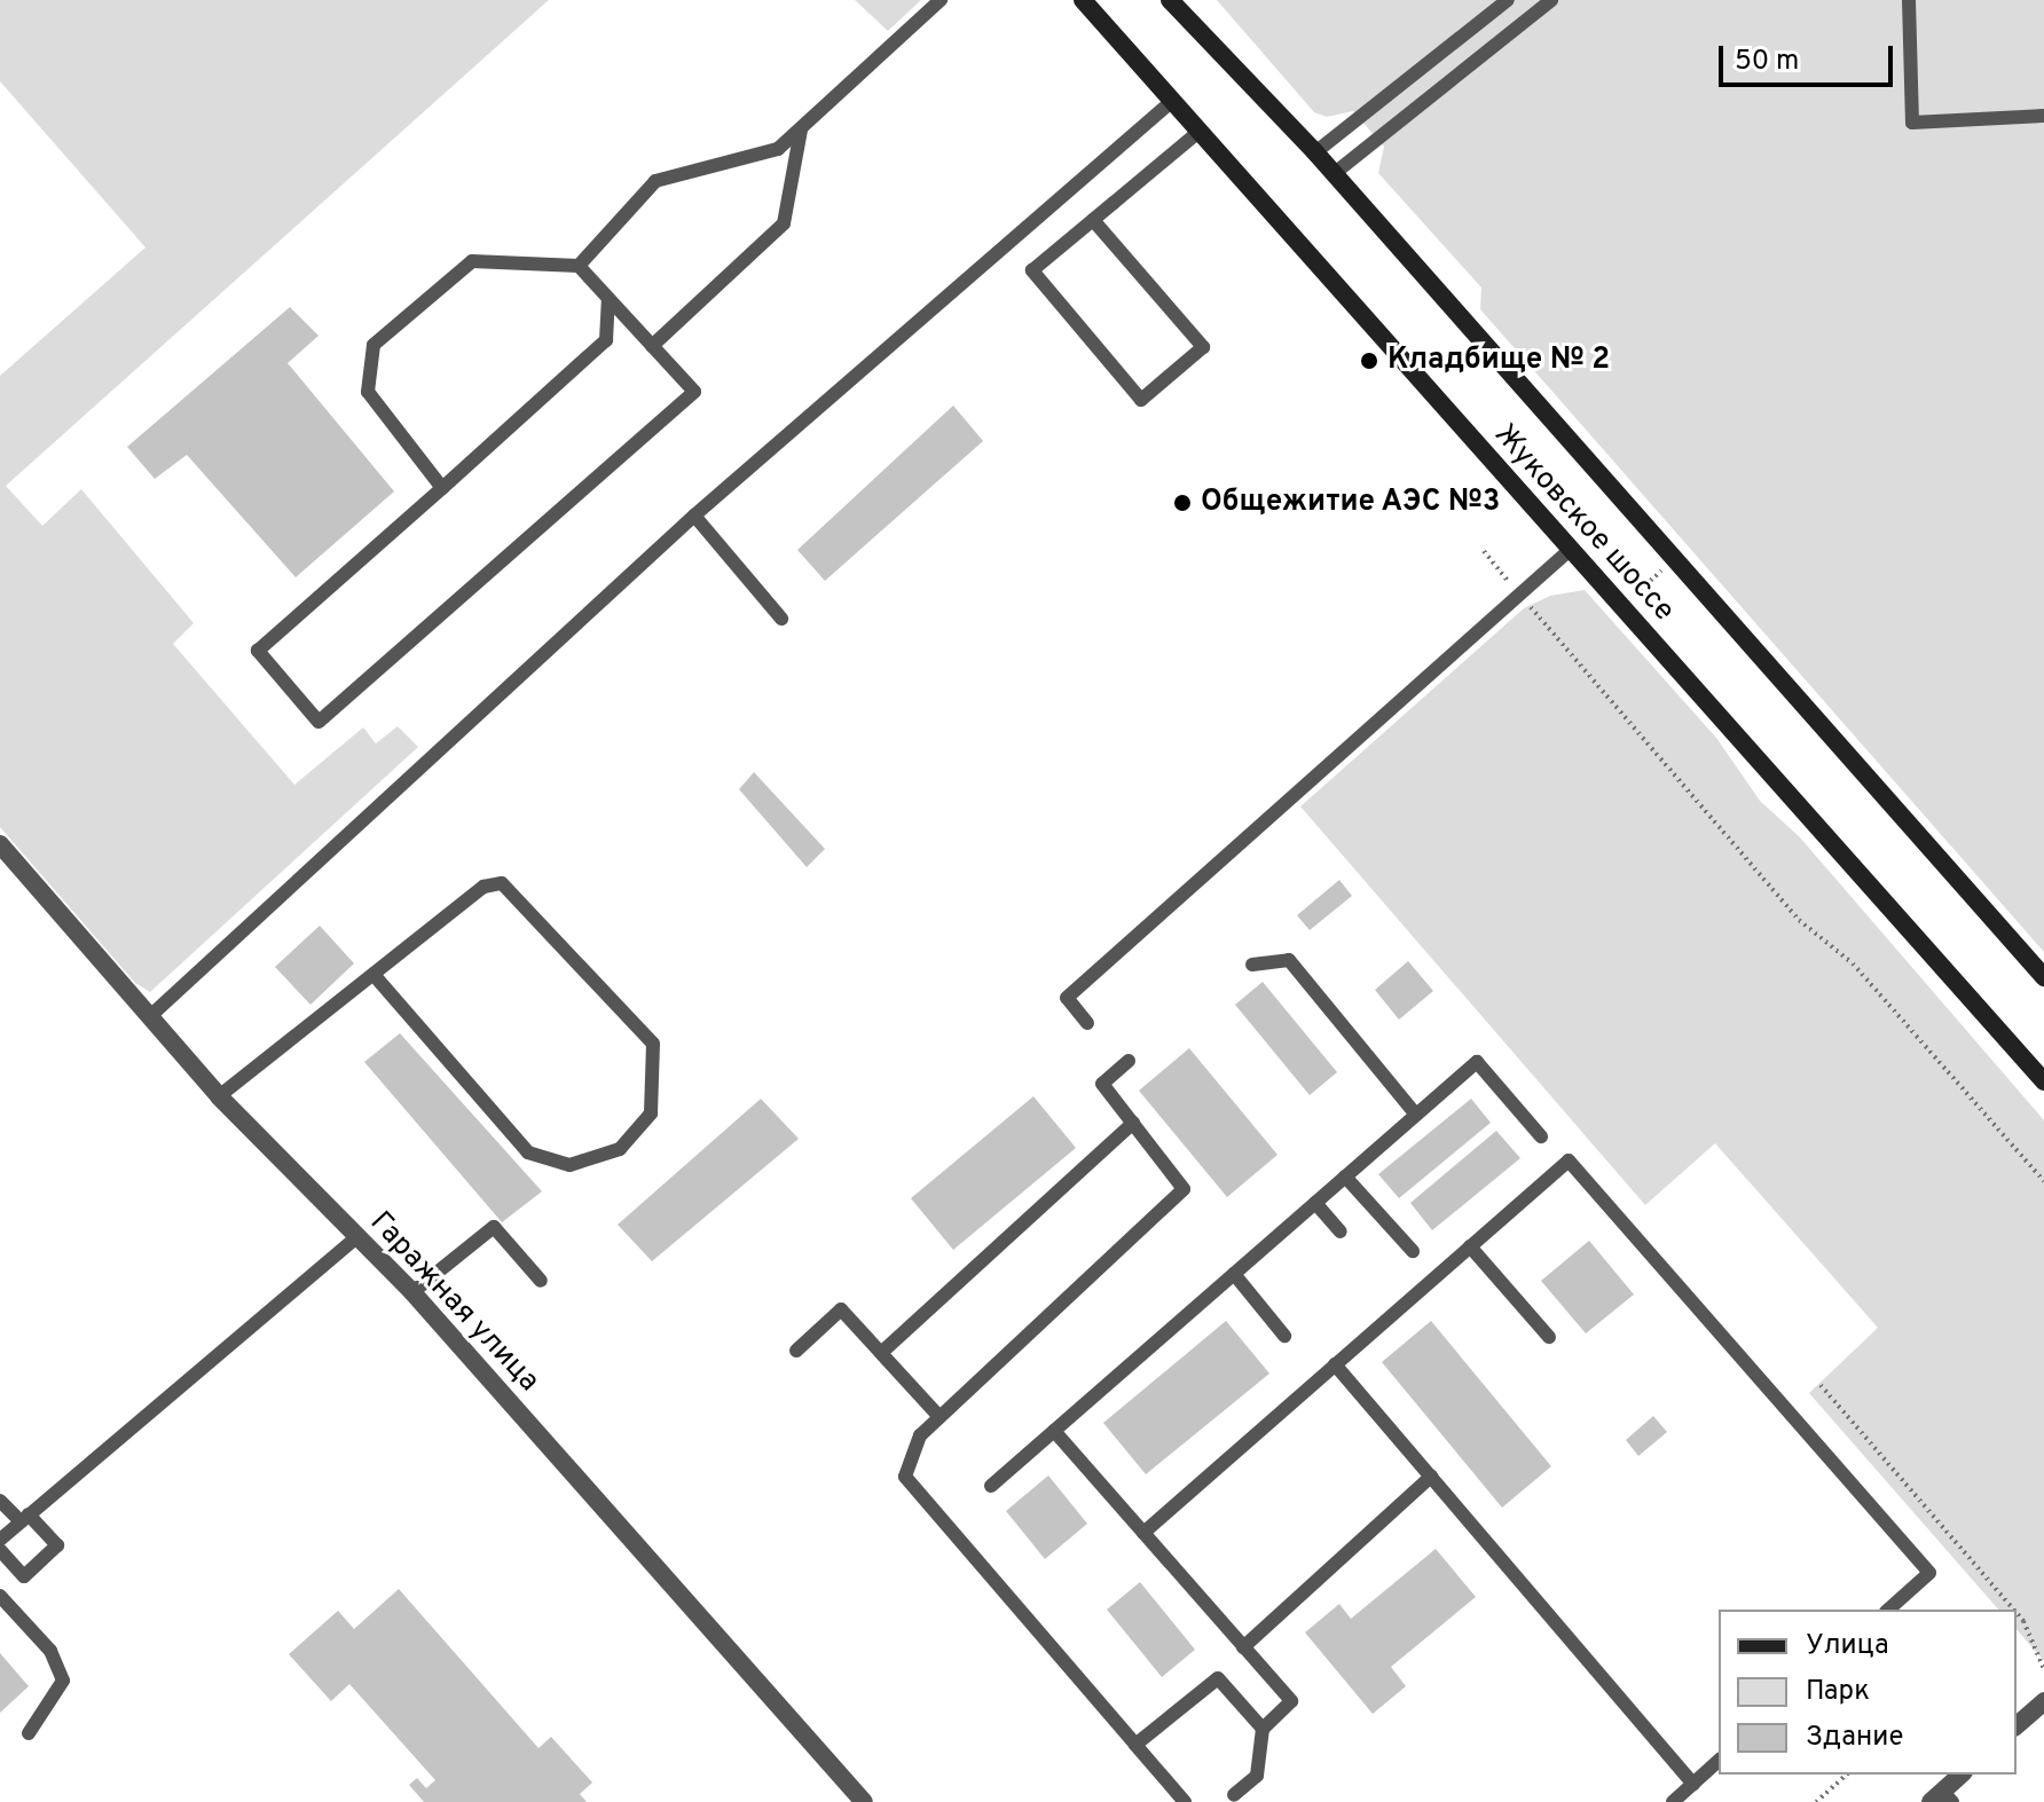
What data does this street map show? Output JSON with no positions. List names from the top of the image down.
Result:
{
  "streets": {
    "main road": ["Жуковское шоссе"],
    "street": ["Гаражная улица"]
  },
  "places": ["Кладбище № 2", "Общежитие АЭС №3"],
  "legend": ["Улица", "Парк", "Здание"],
  "scale_bar": "50 m"
}
